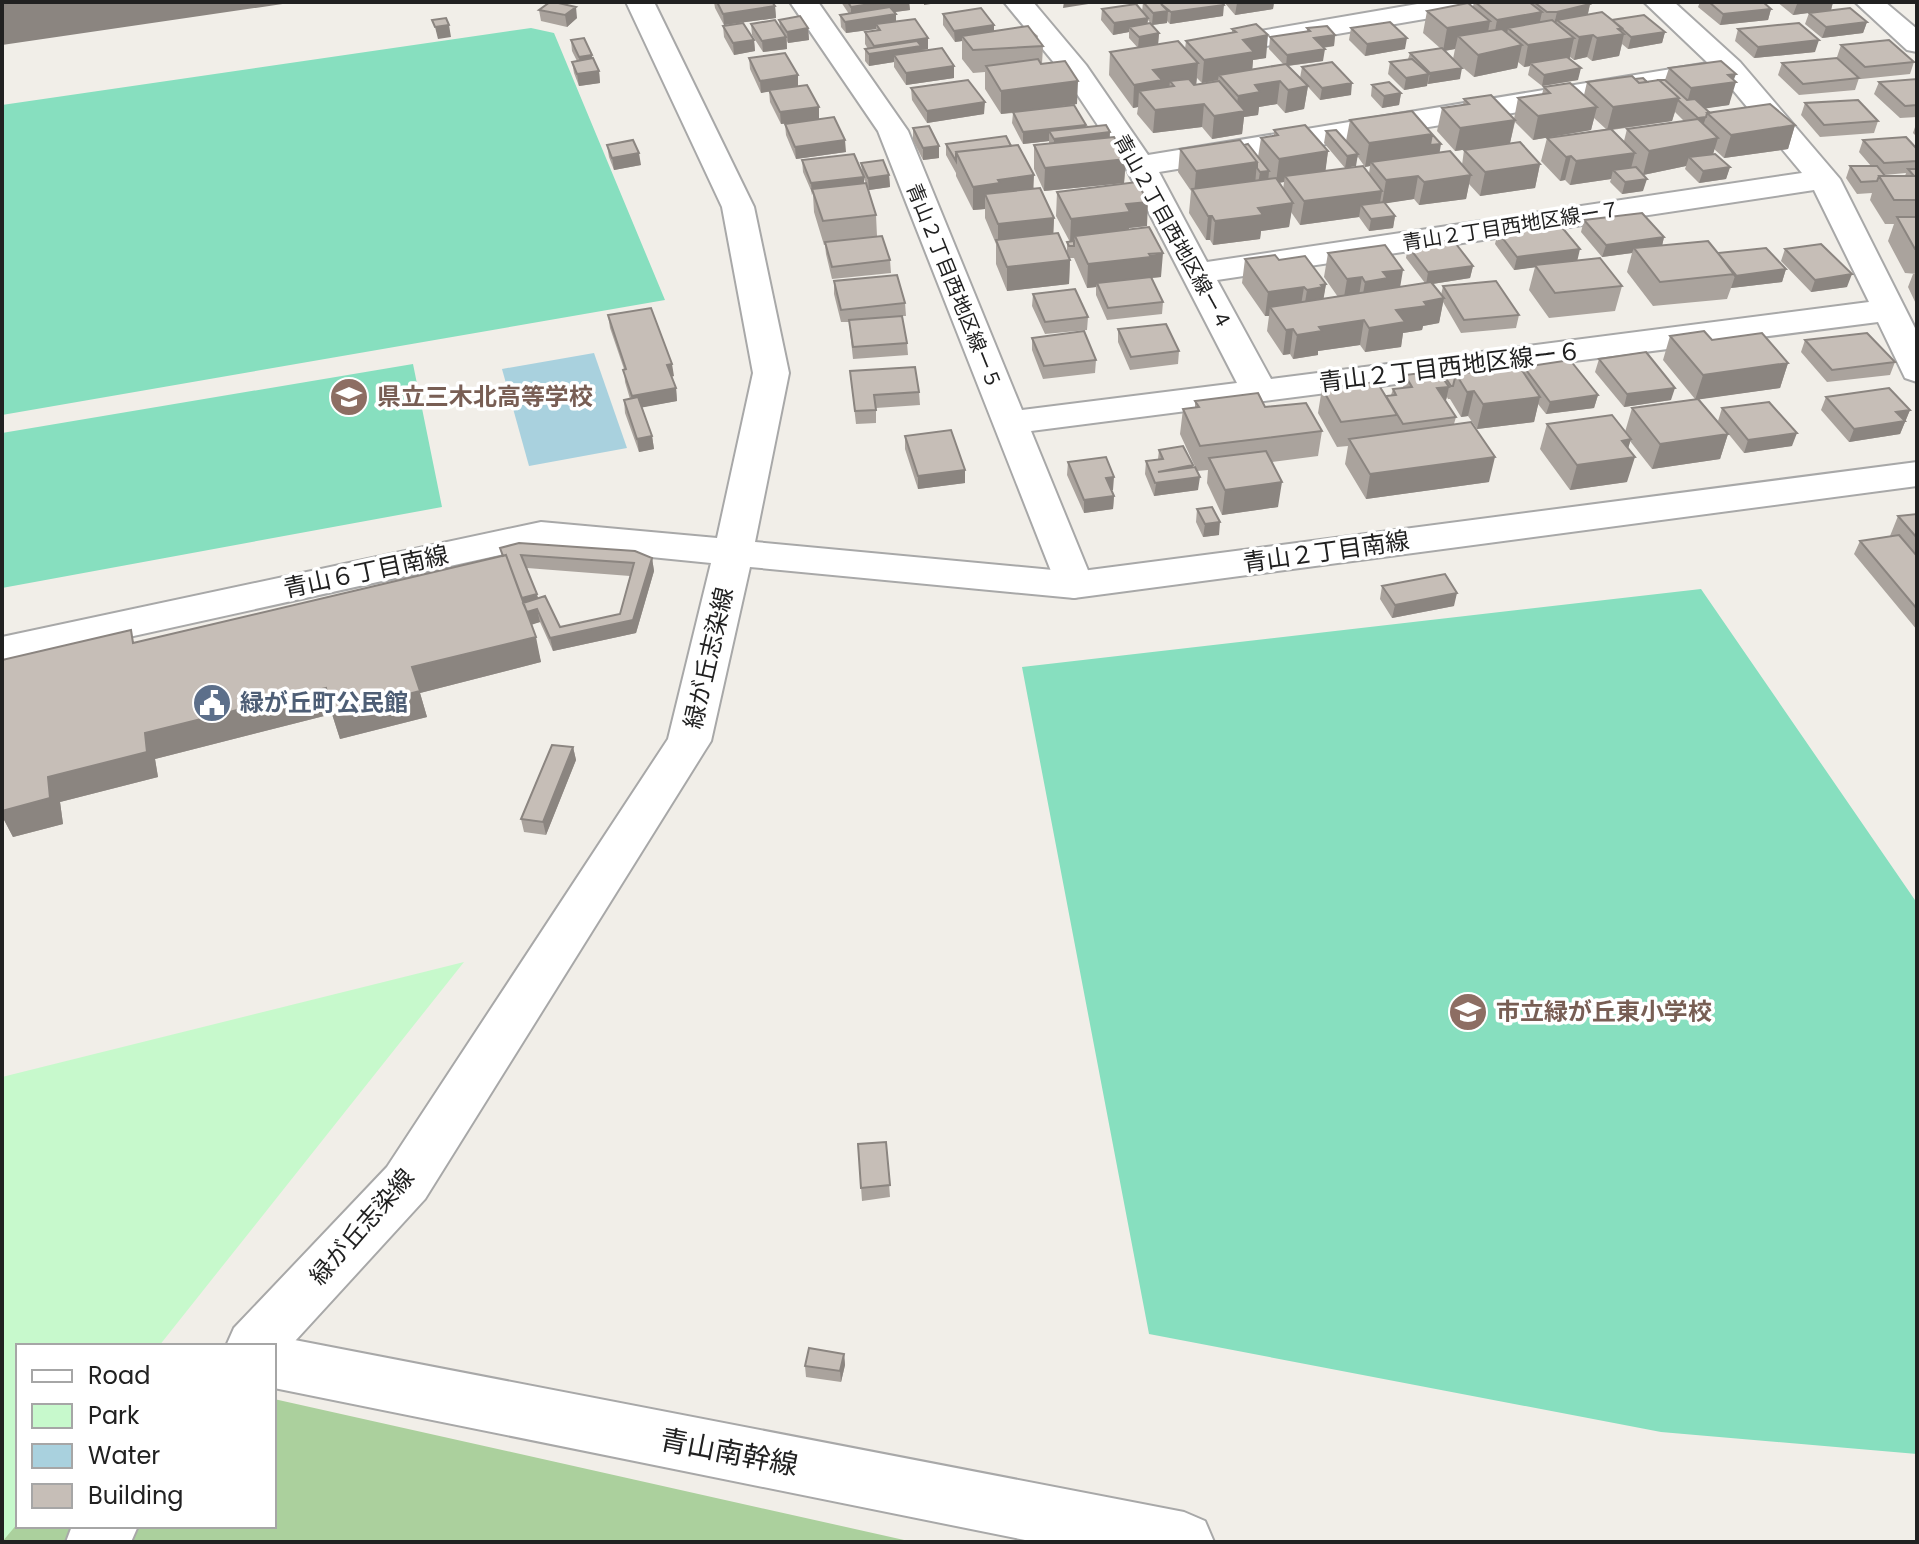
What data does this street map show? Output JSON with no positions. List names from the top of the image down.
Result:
{
  "streets": {
    "street": [
      "青山２丁目西地区線ー７",
      "青山２丁目西地区線ー４",
      "青山２丁目西地区線ー５",
      "青山２丁目西地区線ー６",
      "青山２丁目南線",
      "青山６丁目南線",
      "緑が丘志染線",
      "青山南幹線"
    ]
  },
  "crossings": [
    ["青山２丁目西地区線ー７", "青山２丁目西地区線ー４"],
    ["青山２丁目西地区線ー４", "青山２丁目西地区線ー６"],
    ["青山２丁目西地区線ー５", "青山２丁目西地区線ー６"],
    ["青山２丁目西地区線ー５", "青山２丁目南線"],
    ["青山２丁目南線", "青山６丁目南線"],
    ["青山２丁目南線", "緑が丘志染線"],
    ["青山６丁目南線", "緑が丘志染線"]
  ],
  "places": {
    "school or university": ["県立三木北高等学校", "市立緑が丘東小学校"],
    "public building": ["緑が丘町公民館"]
  },
  "legend": [
    "Road",
    "Park",
    "Water",
    "Building"
  ]
}
